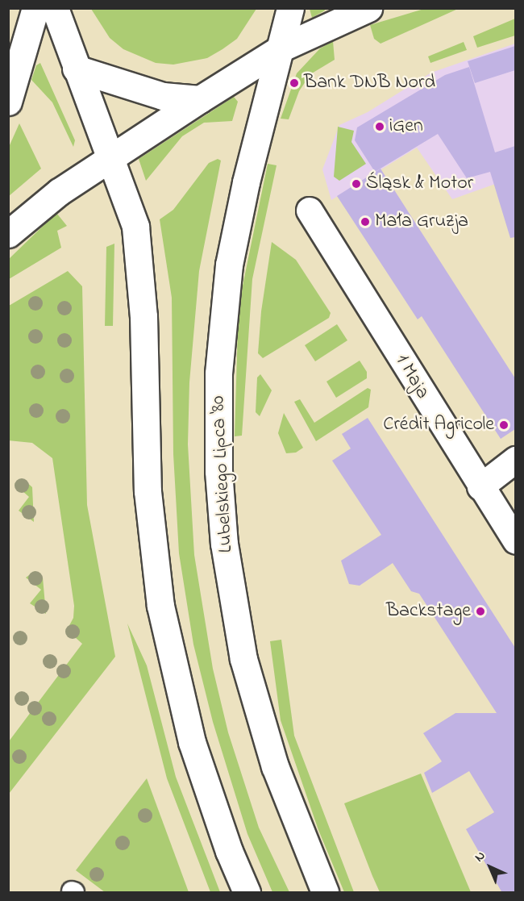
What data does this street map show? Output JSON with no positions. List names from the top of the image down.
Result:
{
  "streets": {
    "main road": ["Lubelskiego Lipca '80"],
    "street": ["1 Maja"]
  },
  "places": [
    "Bank DNB Nord",
    "iGen",
    "Śląsk & Motor",
    "Mała Gruzja",
    "Crédit Agricole",
    "Backstage"
  ],
  "north": "top left"
}
